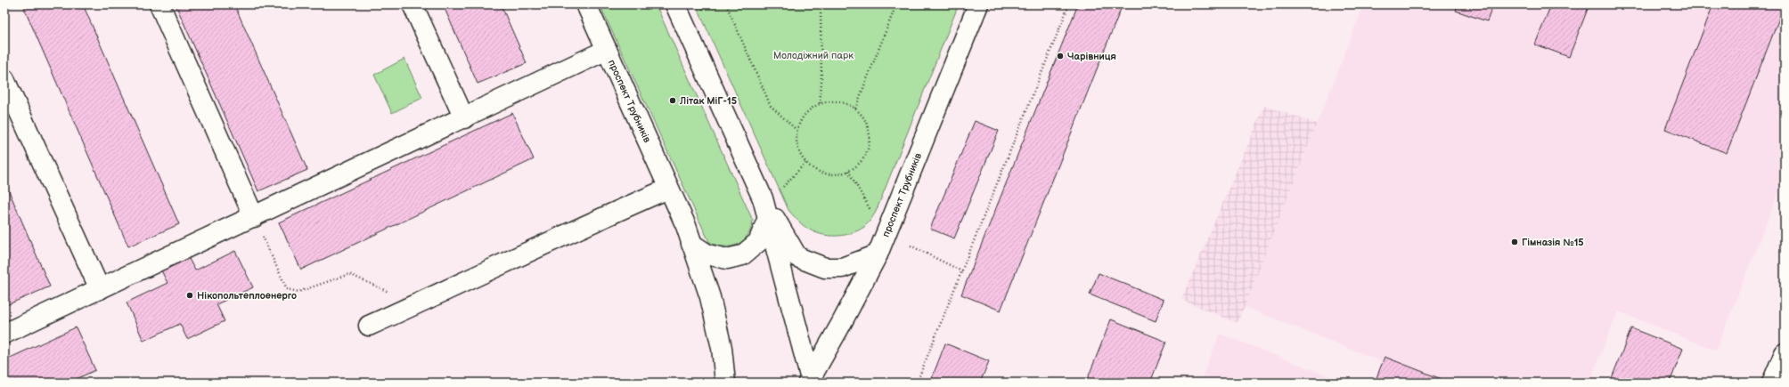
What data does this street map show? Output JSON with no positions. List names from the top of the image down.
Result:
{
  "streets": {
    "main road": ["проспект Трубників"]
  },
  "parks": ["Молодіжний парк"],
  "places": [
    "Чарівниця",
    "Літак МіГ-15",
    "Гімназія №15",
    "Нікопольтеплоенерго"
  ]
}
